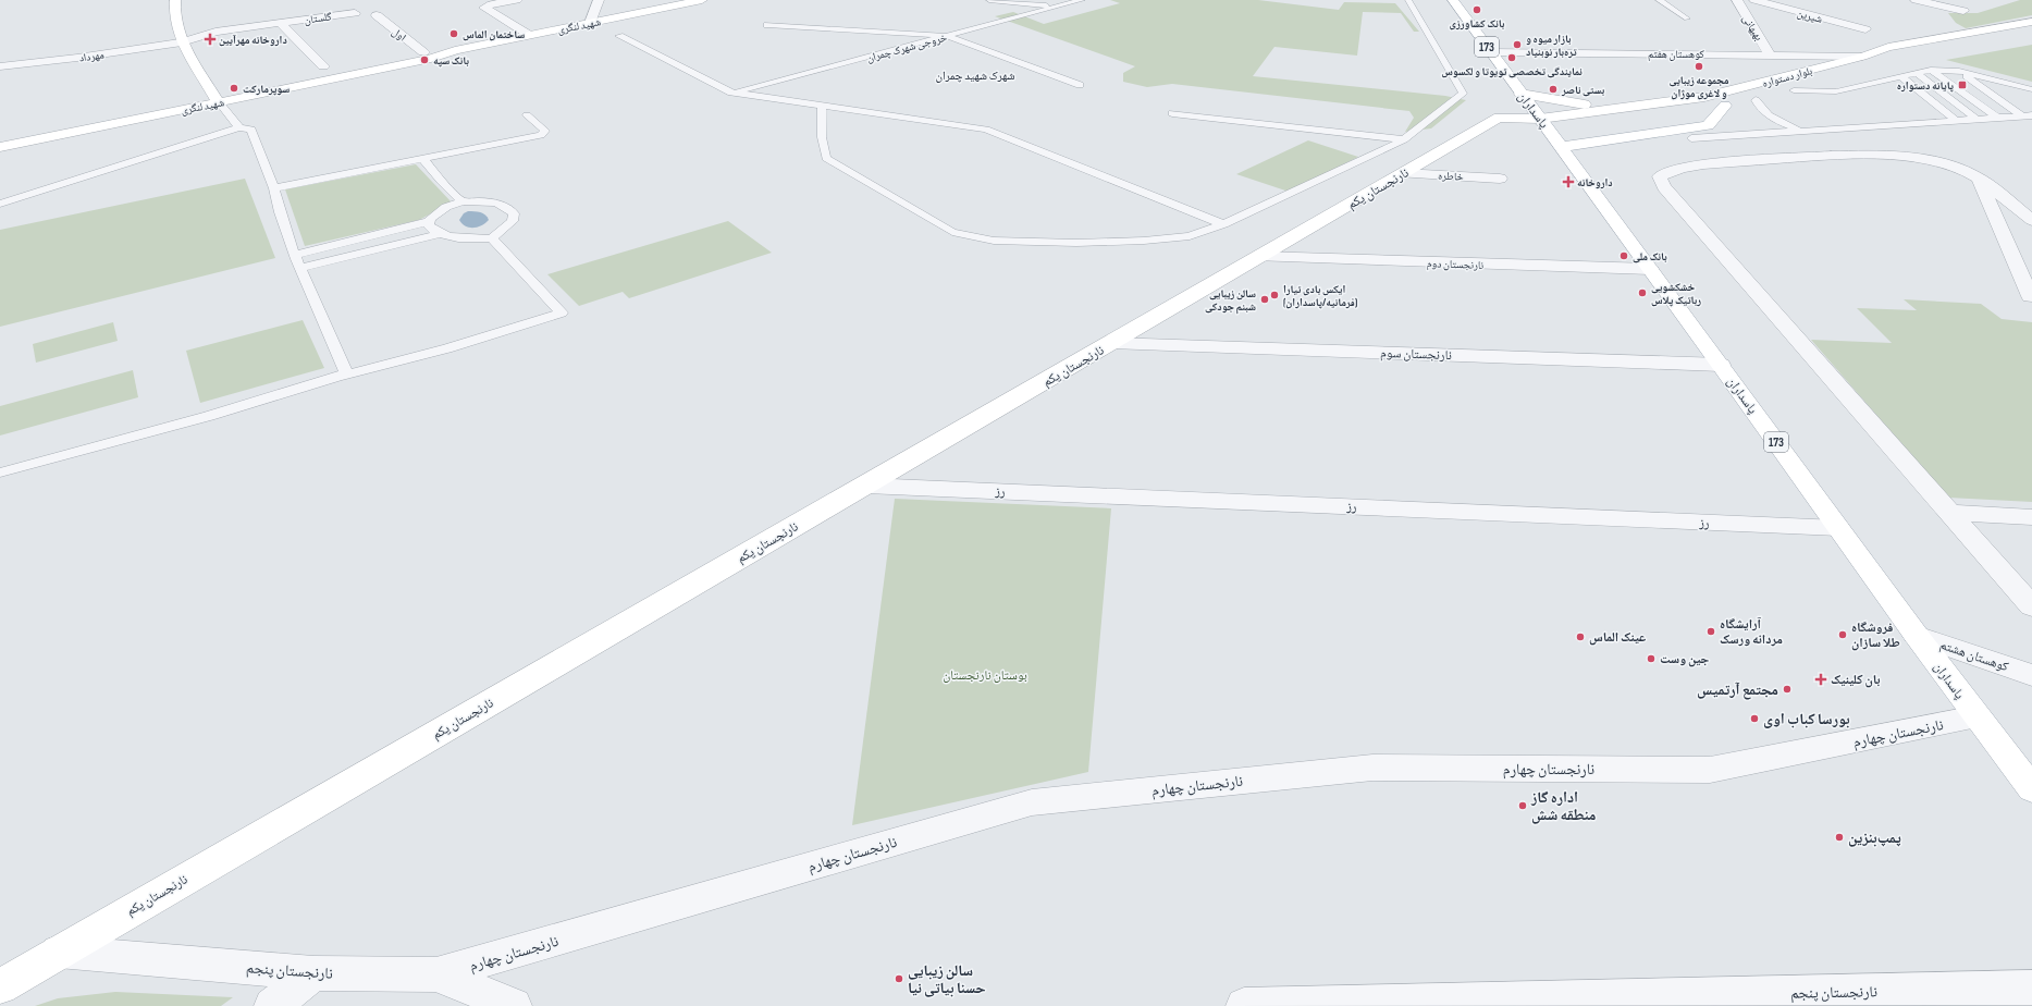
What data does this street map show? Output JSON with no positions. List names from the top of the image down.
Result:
{
  "streets": {
    "main road": [
      "شهید لنگری",
      "173",
      "بلوار دستواره",
      "پاسداران",
      "نارنجستان یکم"
    ],
    "street": [
      "شیرین",
      "گلستان",
      "بهبهانی",
      "اول",
      "کوهستان هفتم",
      "مهرداد",
      "خاطره",
      "نارنجستان دوم",
      "نارنجستان سوم",
      "رز",
      "کوهستان هشتم",
      "نارنجستان چهارم",
      "نارنجستان پنجم"
    ],
    "lane": ["خروجی شهرک چمران"]
  },
  "crossings": [
    ["گلستان", "مهرداد"],
    ["شهید لنگری", "اول"],
    ["بهبهانی", "کوهستان هفتم"],
    ["کوهستان هفتم", "بلوار دستواره"],
    ["کوهستان هفتم", "پاسداران"],
    ["بلوار دستواره", "پاسداران"],
    ["بلوار دستواره", "نارنجستان یکم"],
    ["پاسداران", "نارنجستان یکم"],
    ["پاسداران", "نارنجستان دوم"],
    ["پاسداران", "نارنجستان سوم"],
    ["پاسداران", "رز"],
    ["پاسداران", "کوهستان هشتم"],
    ["پاسداران", "نارنجستان چهارم"],
    ["خاطره", "نارنجستان یکم"],
    ["نارنجستان یکم", "نارنجستان دوم"],
    ["نارنجستان یکم", "نارنجستان سوم"],
    ["نارنجستان یکم", "رز"],
    ["نارنجستان یکم", "نارنجستان پنجم"],
    ["نارنجستان چهارم", "نارنجستان پنجم"]
  ],
  "districts": ["شهرک شهید چمران"],
  "parks": ["بوستان نارنجستان"],
  "places": {
    "other": [
      "بانک کشاورزی",
      "ساختمان الماس",
      "بازار میوه و تره‌بار نوبنیاد",
      "نمایندگی تخصصی تویوتا و لکسوس",
      "بانک سپه",
      "مجموعه زیبایی و لاغری موژان",
      "سوپرمارکت",
      "بستی ناصر",
      "بانک ملی",
      "خشکشویی رباتیک پلاس",
      "ایکس بادی تیارا (فرمانیه/پاسداران)",
      "سالن زیبایی شبنم جودکی",
      "آرایشگاه مردانه ورسک",
      "فروشگاه طلا سازان",
      "عینک الماس",
      "جین وست",
      "مجتمع آرتمیس",
      "بورسا کباب اوی",
      "اداره گاز منطقه شش",
      "پمپ‌بنزین",
      "سالن زیبایی حسنا بیاتی نیا"
    ],
    "health": ["داروخانه مهرآیین", "داروخانه", "بان کلینیک"],
    "transit": ["پایانه دستواره"]
  }
}
